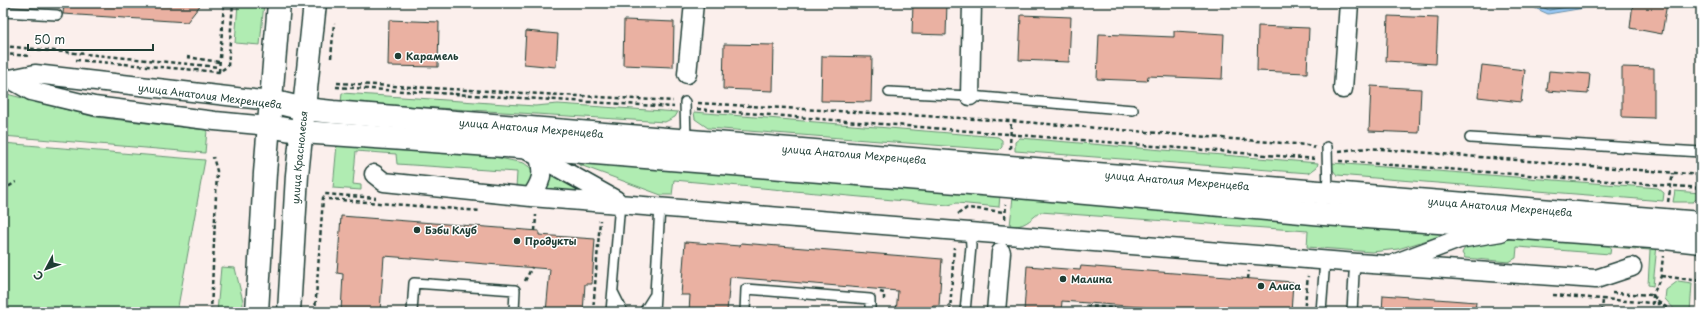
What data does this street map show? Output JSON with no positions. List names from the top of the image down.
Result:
{
  "streets": {
    "street": ["улица Анатолия Мехренцева", "улица Краснолесья"]
  },
  "crossings": [
    ["улица Анатолия Мехренцева", "улица Краснолесья"]
  ],
  "places": [
    "Карамель",
    "Бэби Клуб",
    "Продукты",
    "Малина",
    "Алиса"
  ],
  "scale_bar": "50 m",
  "north": "bottom left"
}
